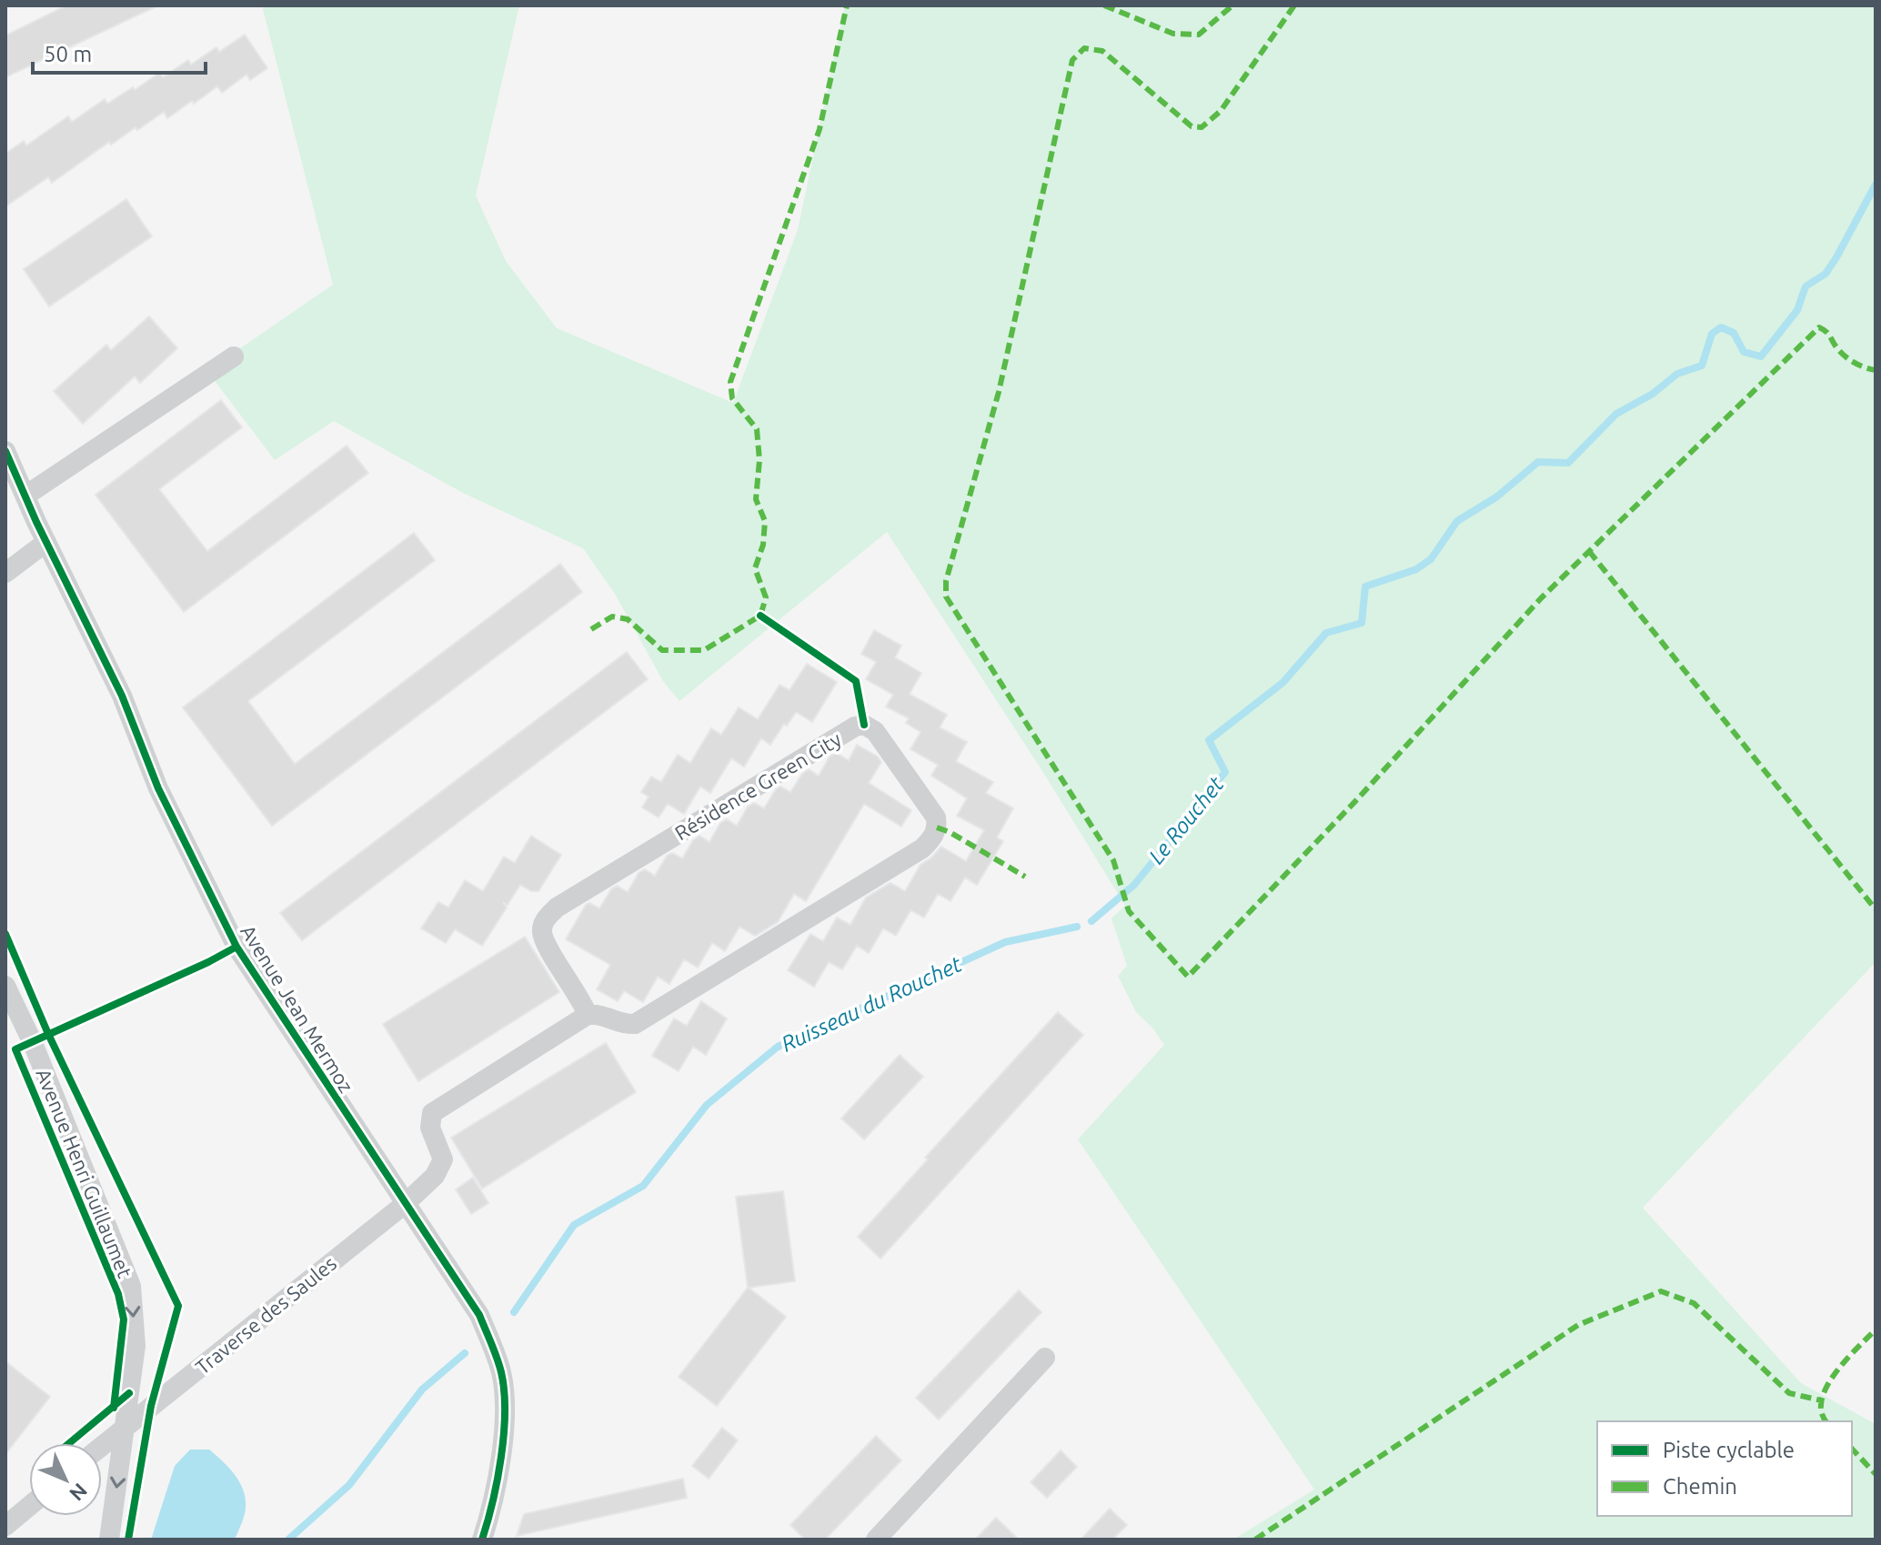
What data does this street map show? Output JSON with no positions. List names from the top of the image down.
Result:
{
  "streets": {
    "street": [
      "Résidence Green City",
      "Avenue Jean Mermoz",
      "Avenue Henri Guillaumet",
      "Traverse des Saules"
    ]
  },
  "crossings": [
    ["Avenue Jean Mermoz", "Traverse des Saules"],
    ["Avenue Henri Guillaumet", "Traverse des Saules"]
  ],
  "one_way": ["Avenue Henri Guillaumet"],
  "water": ["Le Rouchet", "Ruisseau du Rouchet"],
  "legend": ["Piste cyclable", "Chemin"],
  "scale_bar": "50 m",
  "north": "bottom right"
}
